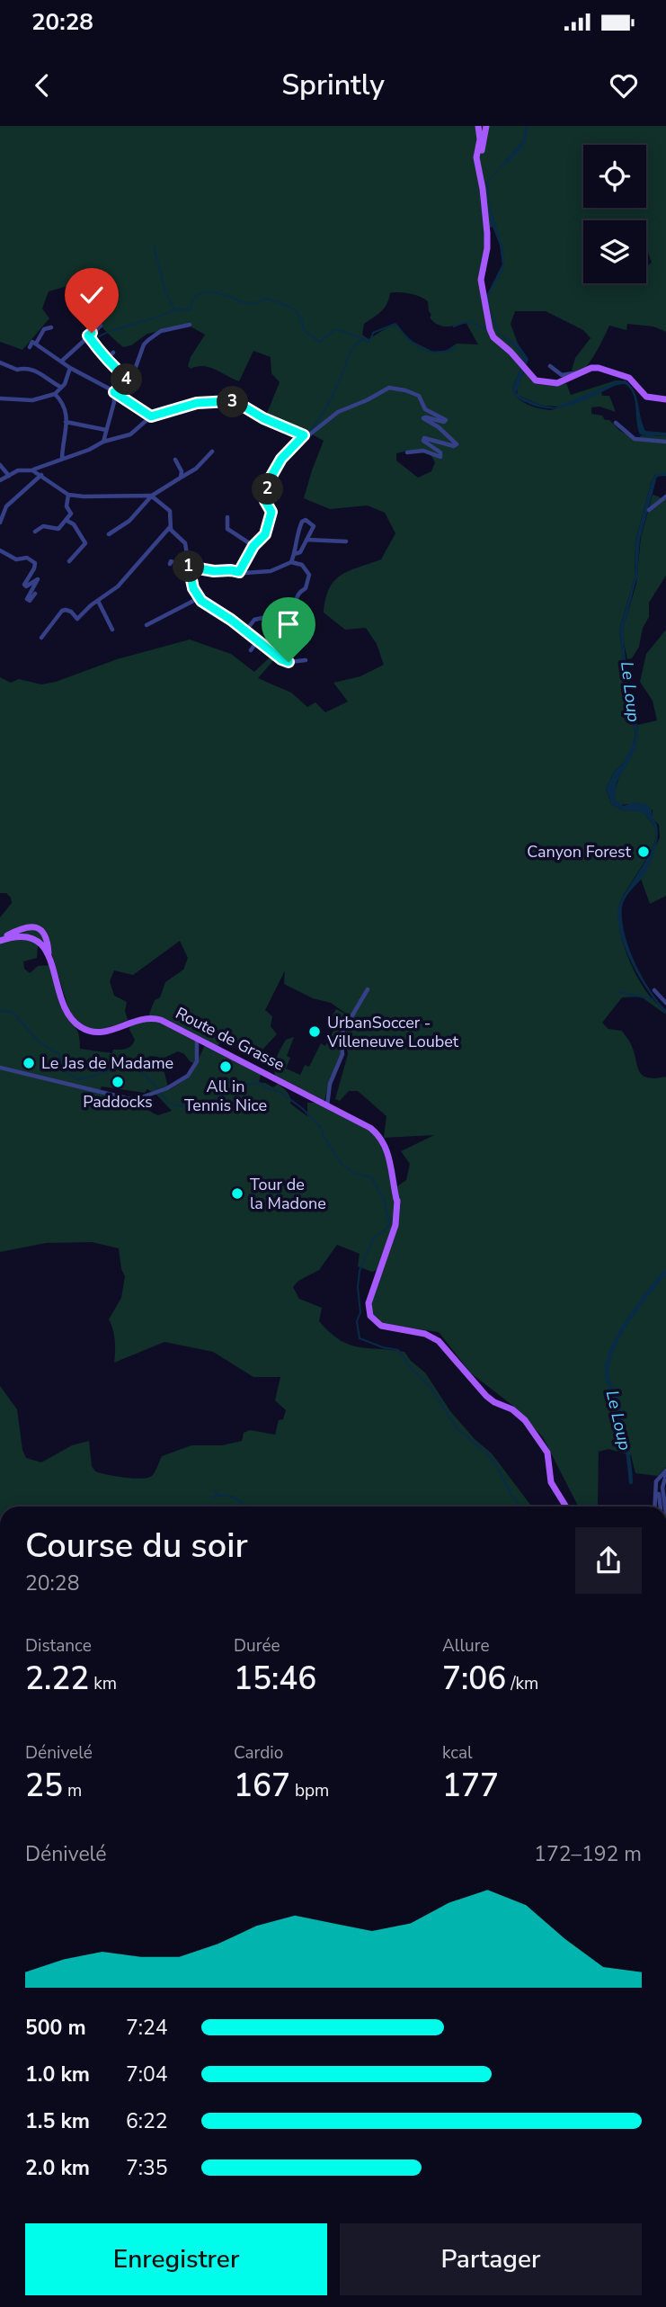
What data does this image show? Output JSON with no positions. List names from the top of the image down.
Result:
{
  "streets": {
    "main road": ["Route de Grasse"]
  },
  "water": ["Le Loup"],
  "places": [
    "Canyon Forest",
    "UrbanSoccer - Villeneuve Loubet",
    "Le Jas de Madame",
    "All in Tennis Nice",
    "Paddocks",
    "Tour de la Madone"
  ],
  "page": {
    "status": "20:28",
    "header": "Sprintly",
    "pins": [
      "4",
      "3",
      "2",
      "1"
    ],
    "heading": ["Course du soir", "20:28"],
    "stats": [
      ["Distance", "2.22 km"],
      ["Durée", "15:46"],
      ["Allure", "7:06 /km"],
      ["Dénivelé", "25 m"],
      ["Cardio", "167 bpm"],
      ["kcal", "177"]
    ],
    "chart": ["Dénivelé", "172–192 m"],
    "list": [
      {
        "name": "500 m",
        "note": "7:24"
      },
      {
        "name": "1.0 km",
        "note": "7:04"
      },
      {
        "name": "1.5 km",
        "note": "6:22"
      },
      {
        "name": "2.0 km",
        "note": "7:35"
      }
    ],
    "buttons": ["Enregistrer", "Partager"]
  }
}
